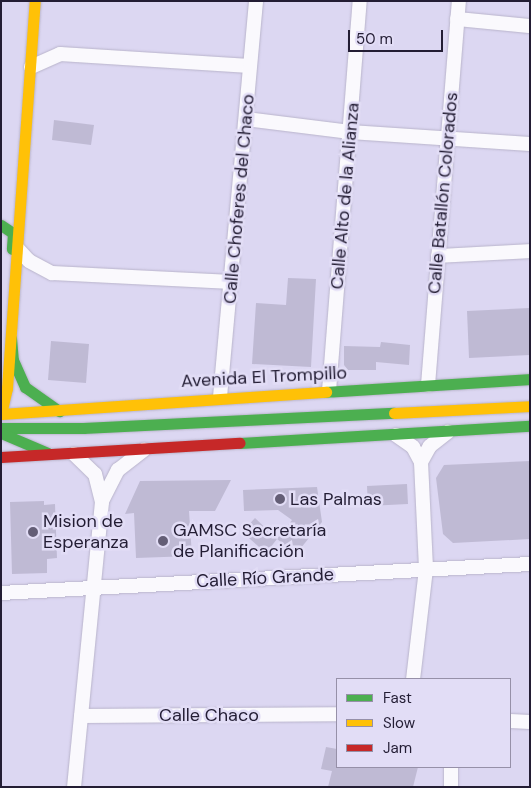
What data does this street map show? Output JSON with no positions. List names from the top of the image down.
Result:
{
  "streets": {
    "main road": ["Avenida El Trompillo"],
    "street": [
      "Calle Batallón Colorados",
      "Calle Alto de la Alianza",
      "Calle Choferes del Chaco",
      "Calle Río Grande",
      "Calle Chaco"
    ]
  },
  "crossings": [
    ["Calle Batallón Colorados", "Avenida El Trompillo"],
    ["Calle Alto de la Alianza", "Avenida El Trompillo"],
    ["Calle Choferes del Chaco", "Avenida El Trompillo"]
  ],
  "places": ["Las Palmas", "Mision de Esperanza", "GAMSC Secretaría de Planificación"],
  "legend": ["Fast", "Slow", "Jam"],
  "scale_bar": "50 m"
}
